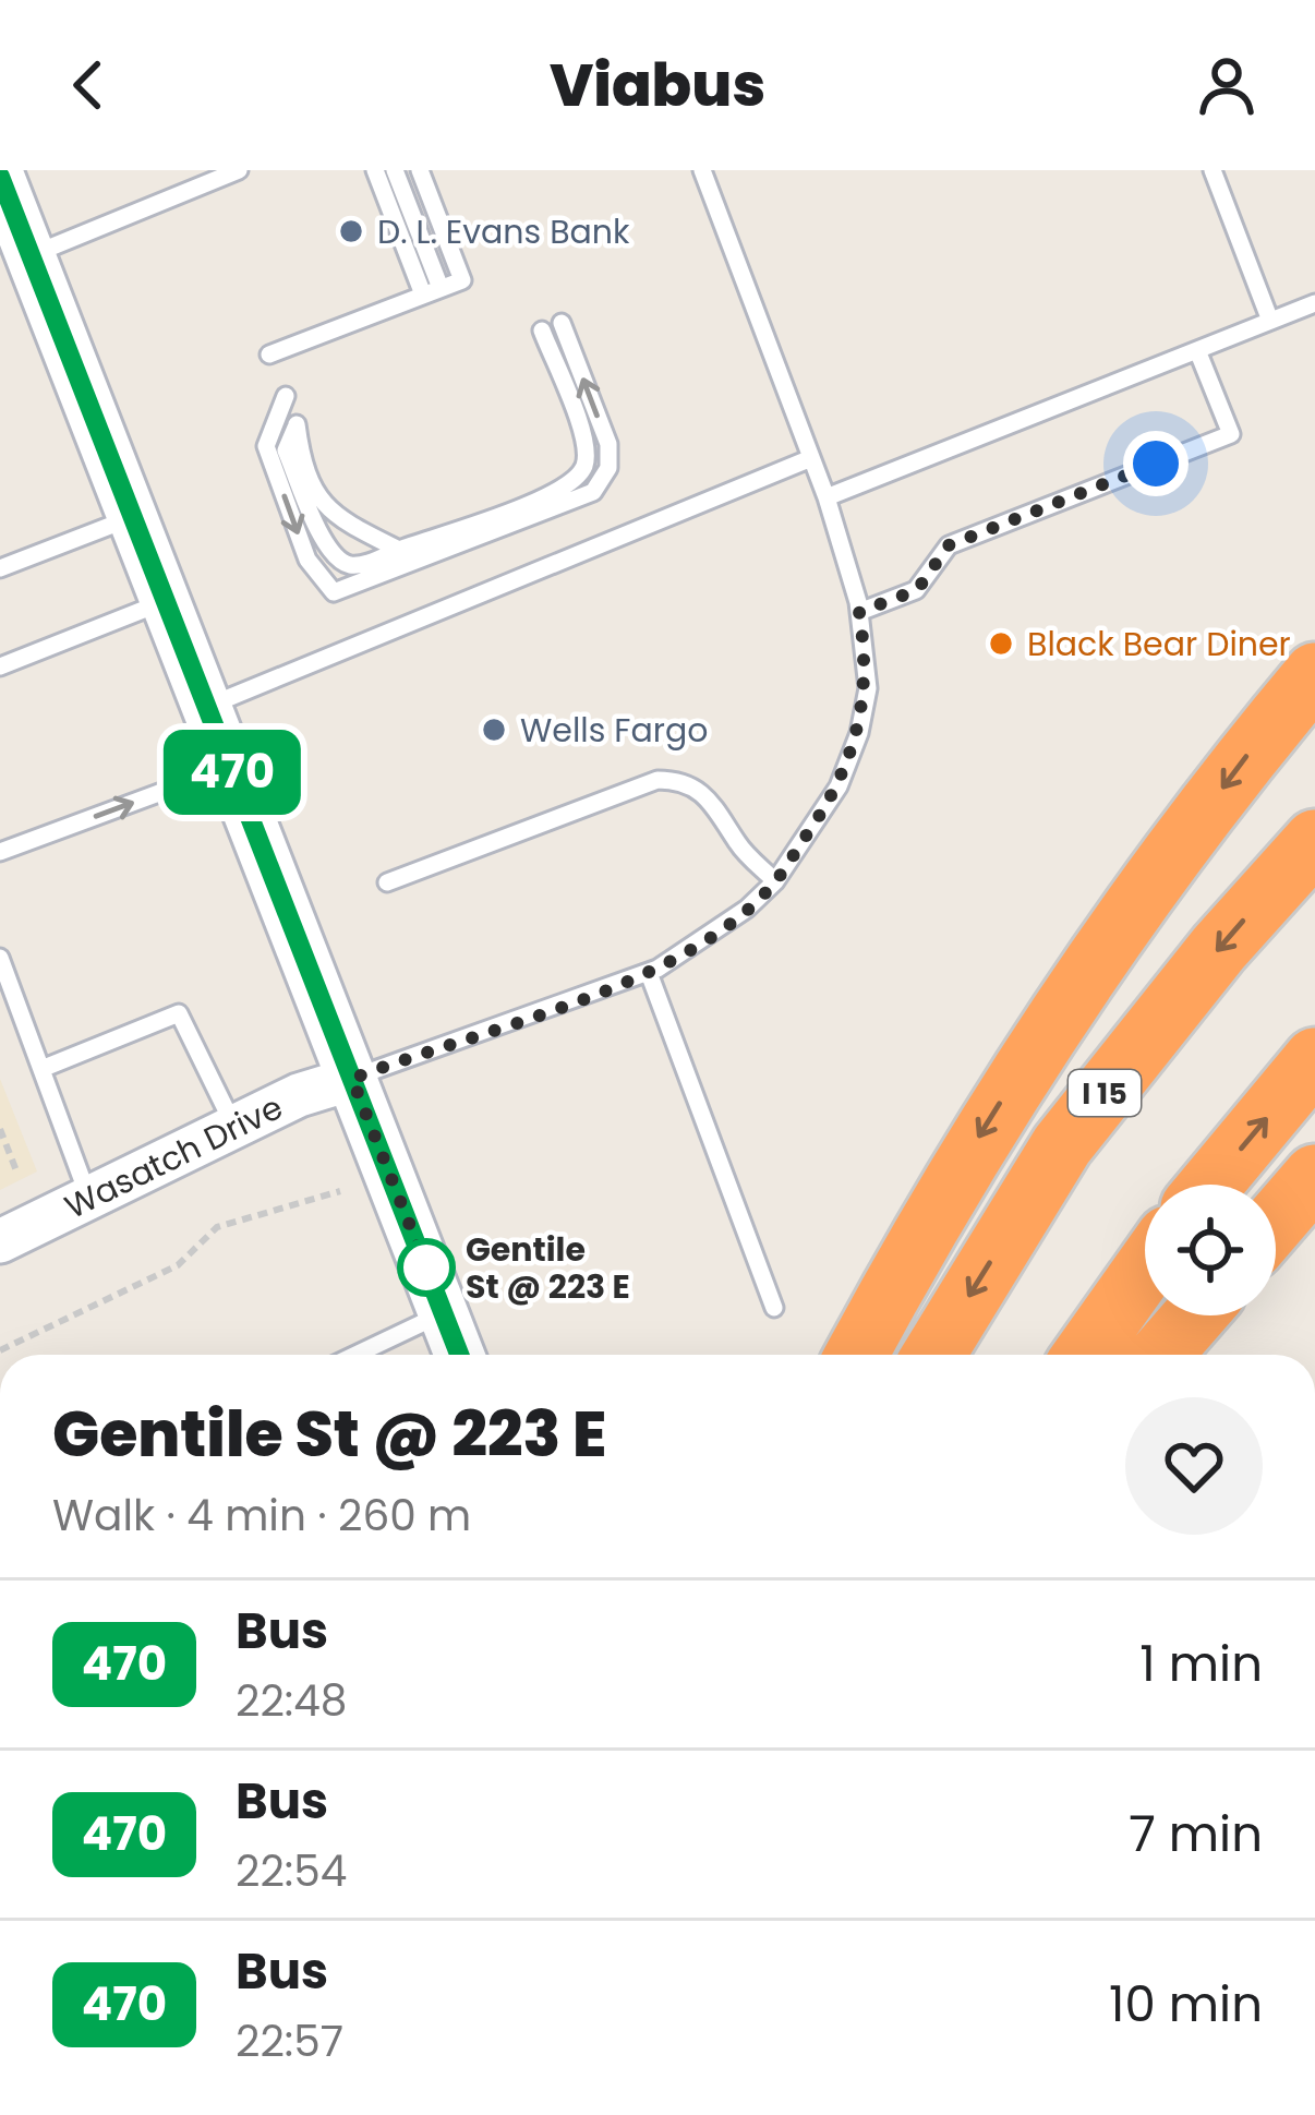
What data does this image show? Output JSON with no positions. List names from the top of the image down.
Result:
{
  "streets": {
    "highway": ["I 15"],
    "street": ["Wasatch Drive"]
  },
  "places": [
    "D. L. Evans Bank",
    "Black Bear Diner",
    "Wells Fargo",
    "Gentile St @ 223 E"
  ],
  "lines": ["bus line 470"],
  "page": {
    "header": "Viabus",
    "on_map": "470",
    "heading": ["Gentile St @ 223 E", "Walk · 4 min · 260 m"],
    "list": [
      {
        "mark": "470",
        "name": "Bus",
        "note": "22:48",
        "value": "1 min"
      },
      {
        "mark": "470",
        "name": "Bus",
        "note": "22:54",
        "value": "7 min"
      },
      {
        "mark": "470",
        "name": "Bus",
        "note": "22:57",
        "value": "10 min"
      }
    ]
  }
}
